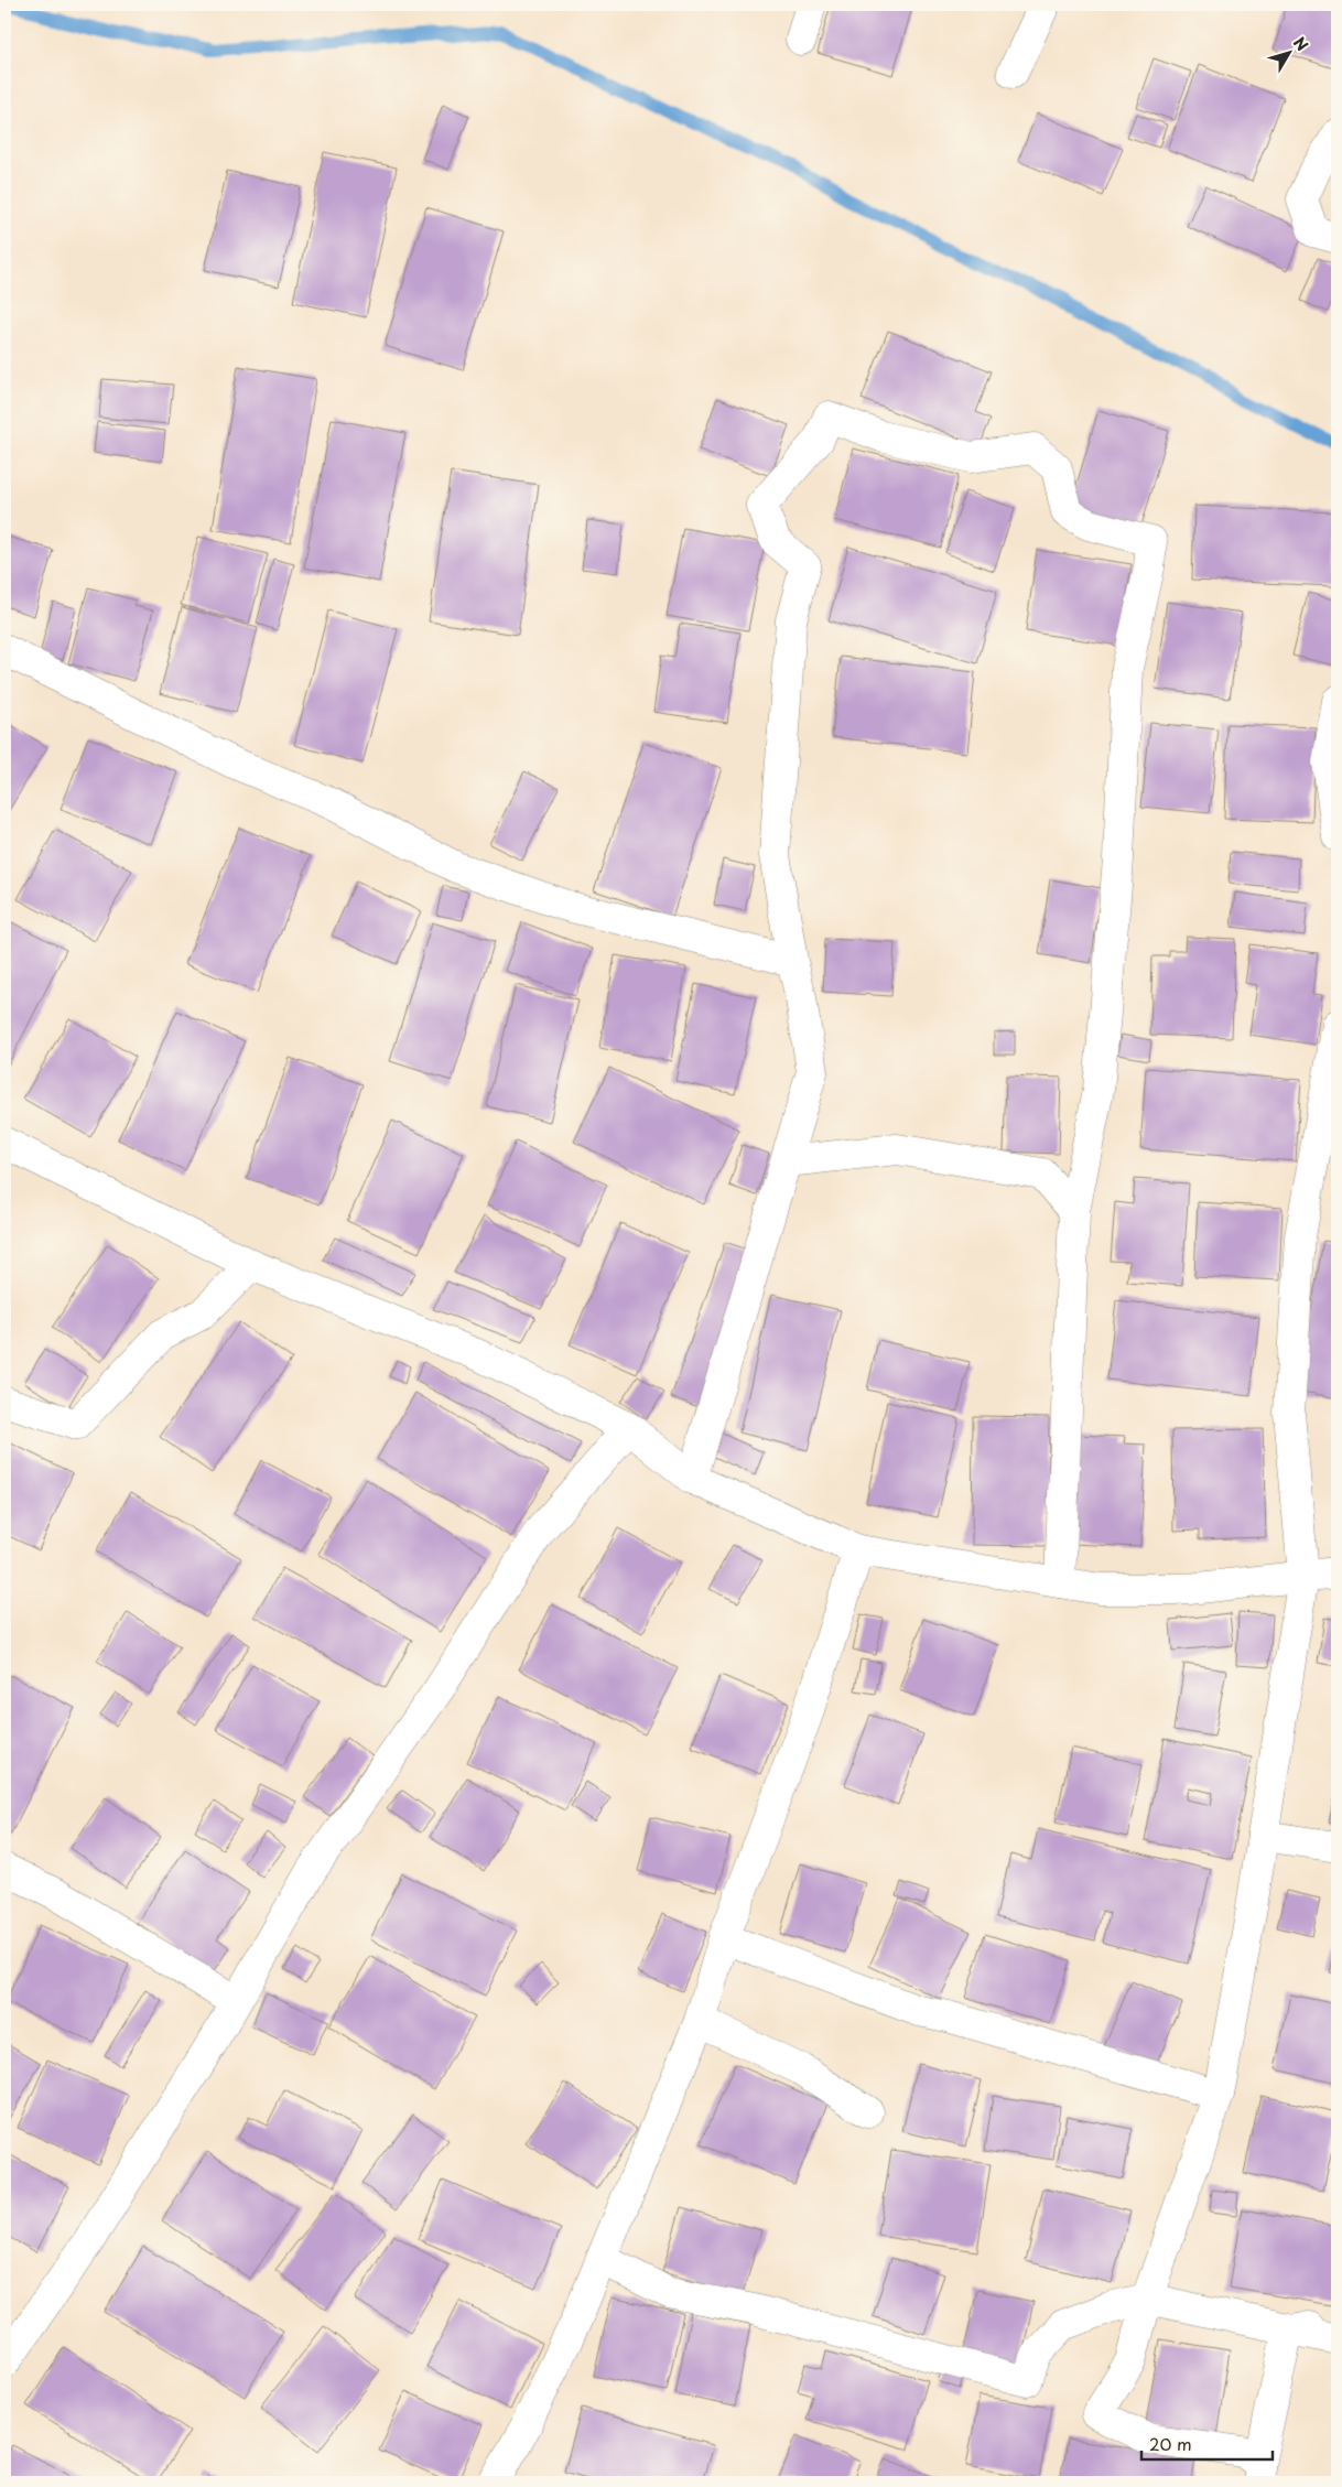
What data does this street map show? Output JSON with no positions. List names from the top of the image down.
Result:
{
  "scale_bar": "20 m",
  "north": "top right"
}
